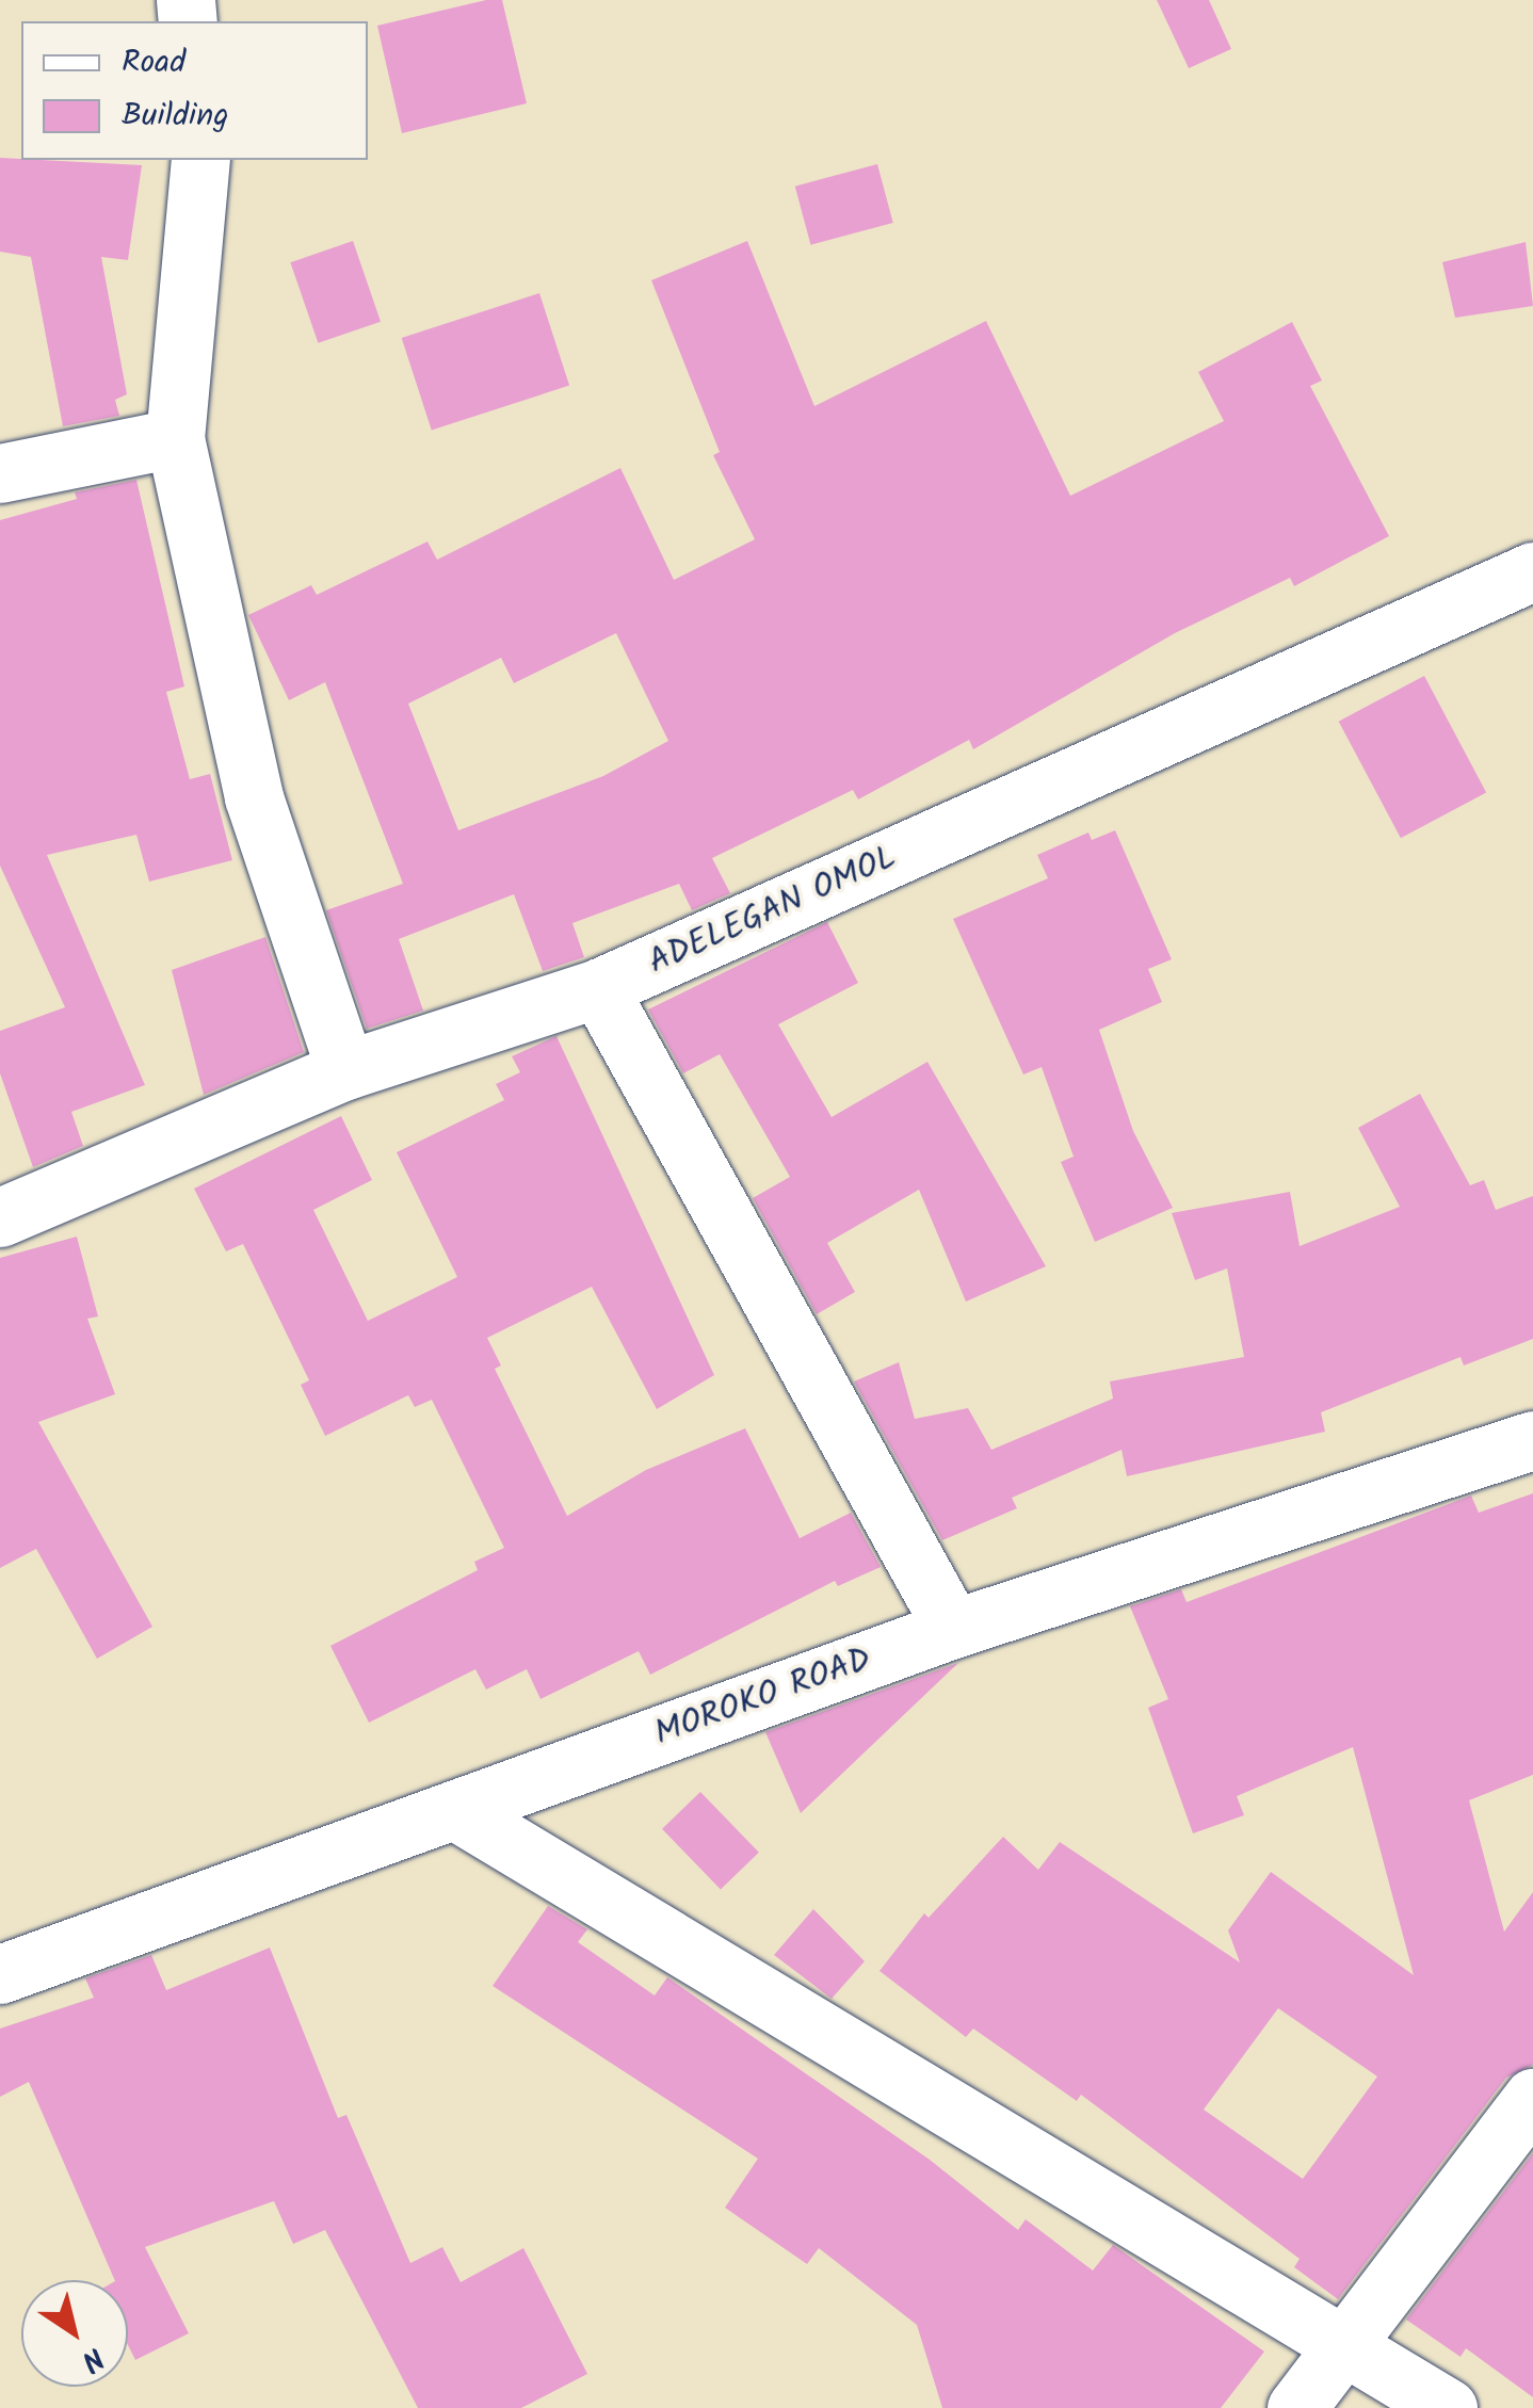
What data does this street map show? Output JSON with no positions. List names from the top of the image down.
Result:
{
  "streets": {
    "street": ["ADELEGAN OMOL", "MOROKO ROAD"]
  },
  "legend": ["Road", "Building"],
  "north": "bottom right"
}
